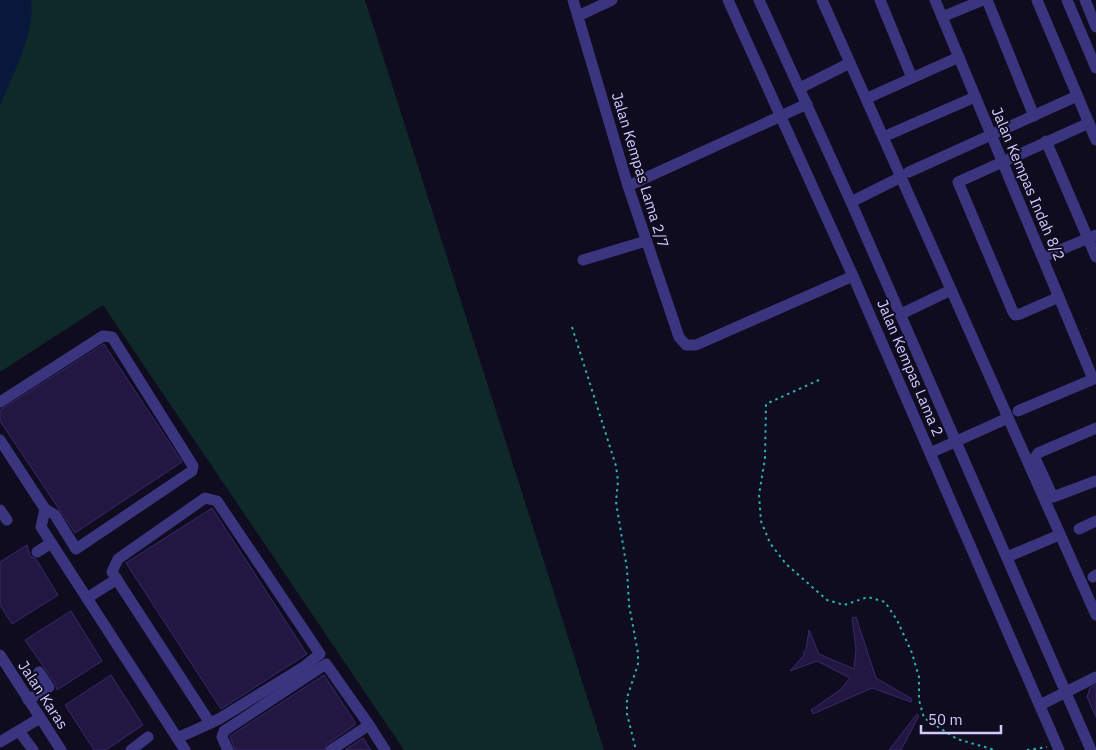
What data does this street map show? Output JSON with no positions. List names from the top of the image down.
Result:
{
  "streets": {
    "street": [
      "Jalan Kempas Lama 2/7",
      "Jalan Kempas Indah 8/2",
      "Jalan Kempas Lama 2",
      "Jalan Karas"
    ]
  },
  "crossings": [
    ["Jalan Kempas Lama 2/7", "Jalan Kempas Lama 2"]
  ],
  "scale_bar": "50 m"
}
